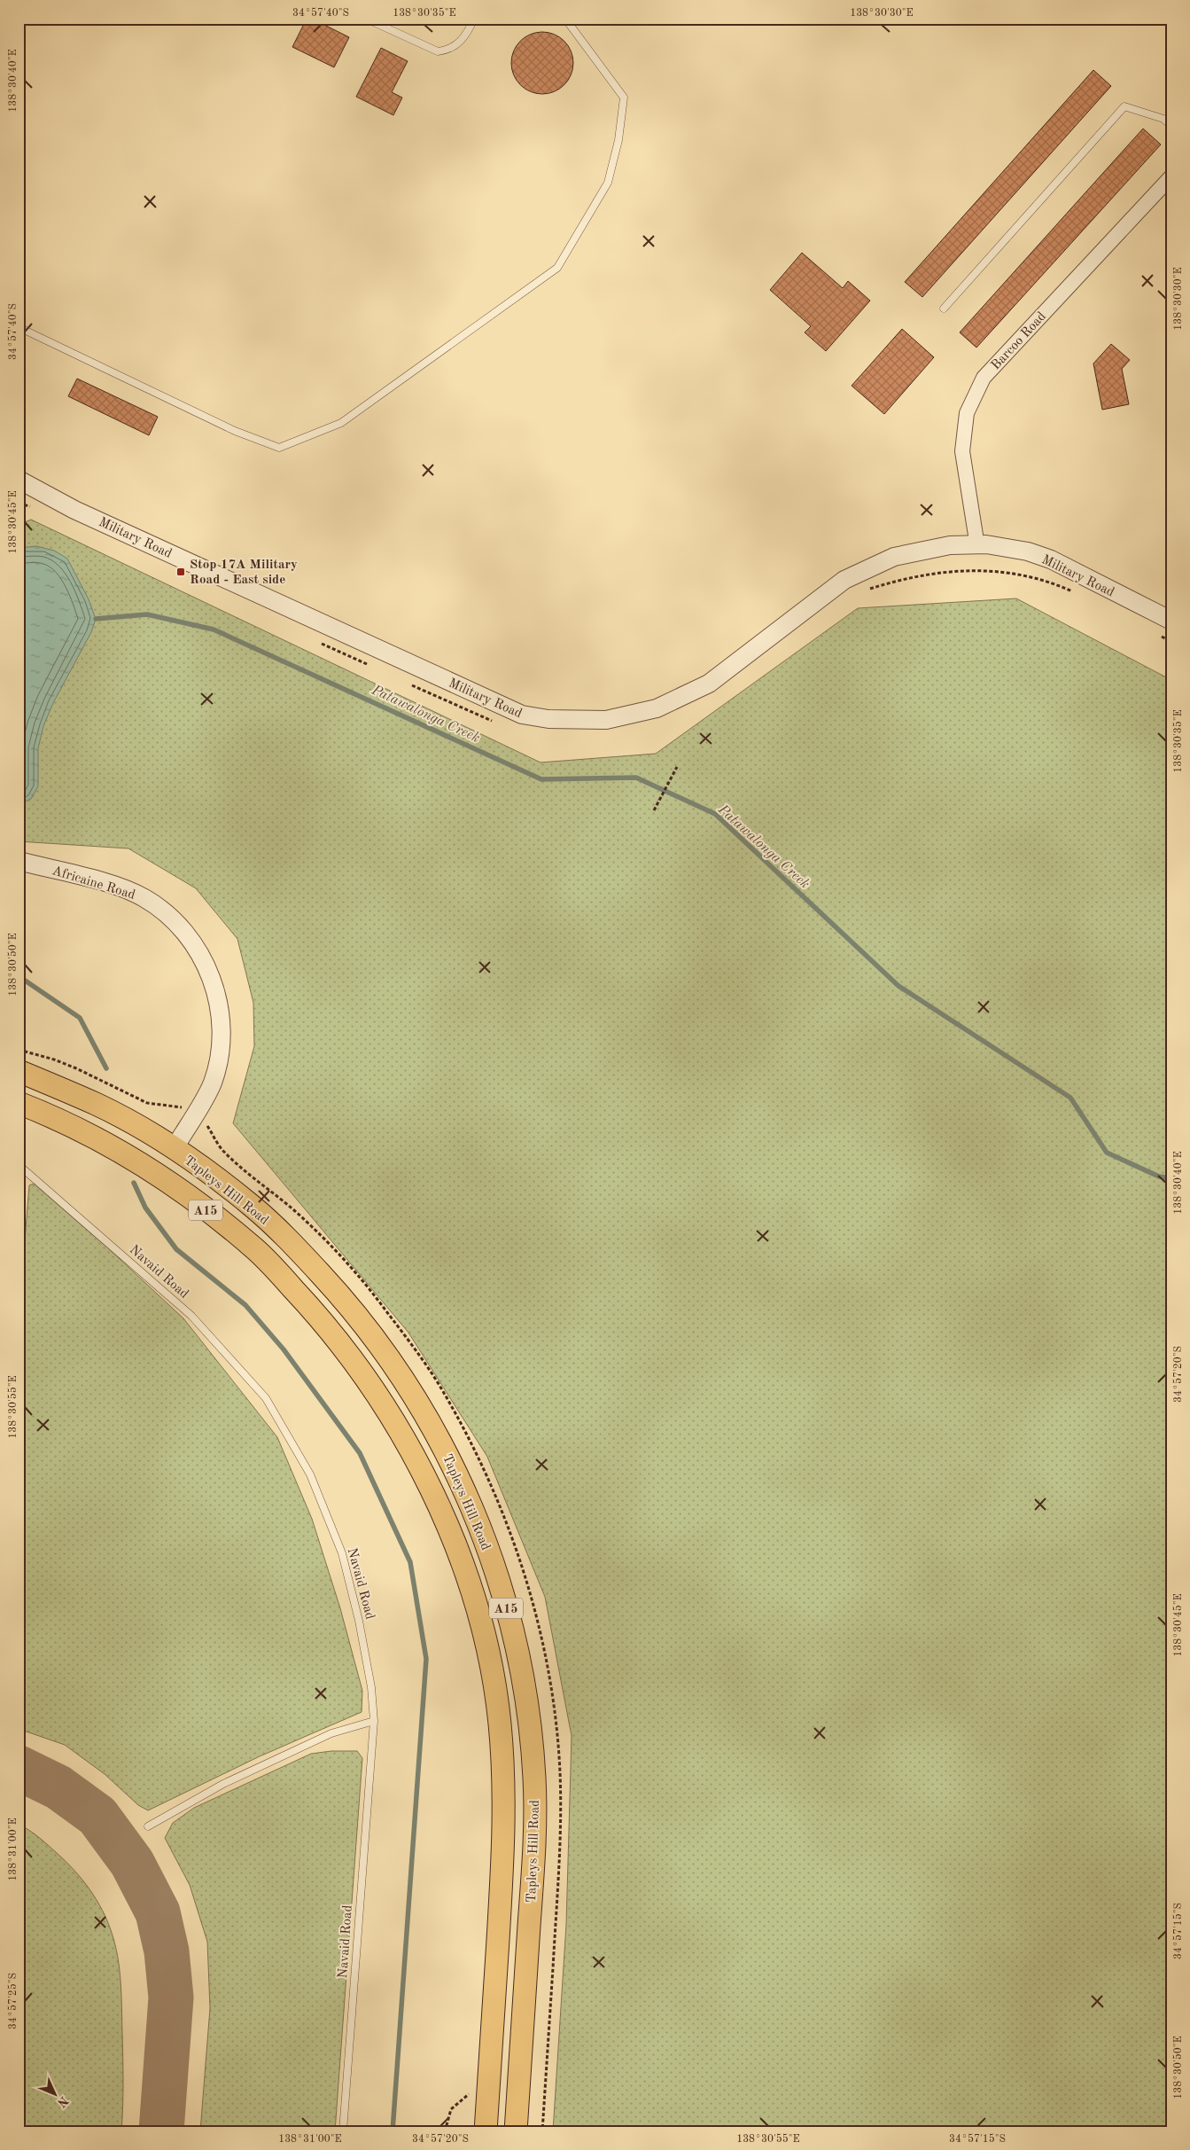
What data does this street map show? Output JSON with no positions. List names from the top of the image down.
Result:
{
  "streets": {
    "main road": ["Tapleys Hill Road", "A15"],
    "street": ["Barcoo Road", "Military Road", "Africaine Road"],
    "lane": ["Navaid Road"]
  },
  "crossings": [
    ["Barcoo Road", "Military Road"],
    ["Africaine Road", "Tapleys Hill Road"]
  ],
  "water": ["Patawalonga Creek"],
  "places": {
    "transit": ["Stop 17A Military Road - East side"]
  },
  "north": "bottom right",
  "coordinates": [
    "34°57'40\"S",
    "138°30'35\"E",
    "138°30'30\"E",
    "138°30'40\"E",
    "138°30'45\"E",
    "138°30'50\"E",
    "34°57'20\"S",
    "138°30'55\"E",
    "138°31'00\"E",
    "34°57'15\"S",
    "34°57'25\"S"
  ]
}
